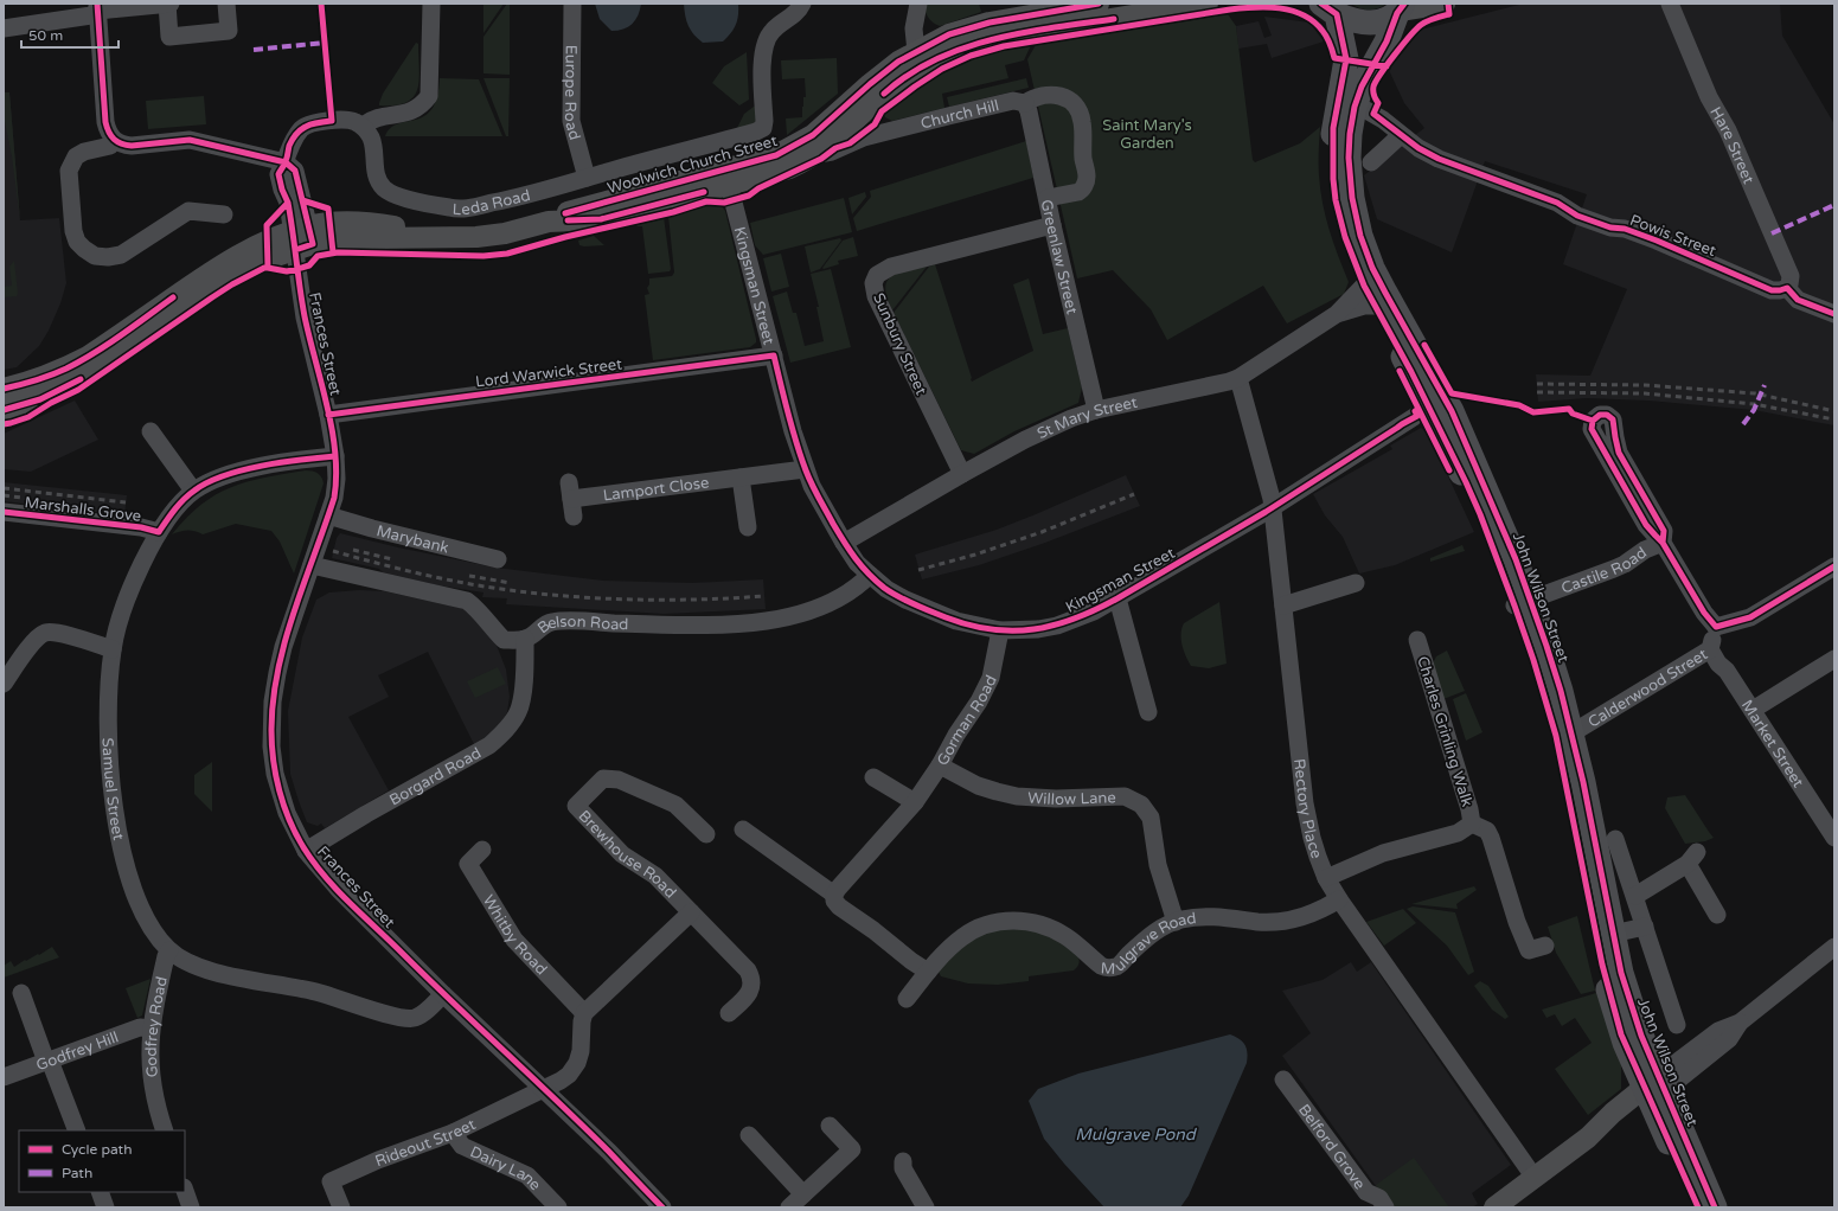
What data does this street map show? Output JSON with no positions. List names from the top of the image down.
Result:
{
  "streets": {
    "highway": ["John Wilson Street"],
    "main road": ["Woolwich Church Street"],
    "street": [
      "Europe Road",
      "Church Hill",
      "Hare Street",
      "Leda Road",
      "Powis Street",
      "Greenlaw Street",
      "Kingsman Street",
      "Frances Street",
      "Sunbury Street",
      "Lord Warwick Street",
      "St Mary Street",
      "Lamport Close",
      "Marshalls Grove",
      "Marybank",
      "Castile Road",
      "Belson Road",
      "Calderwood Street",
      "Gorman Road",
      "Charles Grinling Walk",
      "Market Street",
      "Borgard Road",
      "Samuel Street",
      "Willow Lane",
      "Rectory Place",
      "Brewhouse Road",
      "Whitby Road",
      "Mulgrave Road",
      "Godfrey Road",
      "Godfrey Hill",
      "Rideout Street",
      "Belford Grove",
      "Dairy Lane"
    ]
  },
  "crossings": [
    ["Europe Road", "Leda Road"],
    ["Church Hill", "Woolwich Church Street"],
    ["Church Hill", "Greenlaw Street"],
    ["Hare Street", "Powis Street"],
    ["Woolwich Church Street", "Kingsman Street"],
    ["Woolwich Church Street", "Frances Street"],
    ["Powis Street", "John Wilson Street"],
    ["Greenlaw Street", "Sunbury Street"],
    ["Greenlaw Street", "St Mary Street"],
    ["Kingsman Street", "Lord Warwick Street"],
    ["Kingsman Street", "St Mary Street"],
    ["Kingsman Street", "Lamport Close"],
    ["Kingsman Street", "Belson Road"],
    ["Kingsman Street", "Gorman Road"],
    ["Kingsman Street", "Rectory Place"],
    ["Frances Street", "Lord Warwick Street"],
    ["Frances Street", "Marybank"],
    ["Frances Street", "Borgard Road"],
    ["Frances Street", "Samuel Street"],
    ["Frances Street", "Rideout Street"],
    ["Sunbury Street", "St Mary Street"],
    ["St Mary Street", "John Wilson Street"],
    ["St Mary Street", "Rectory Place"],
    ["Marshalls Grove", "Samuel Street"],
    ["Castile Road", "John Wilson Street"],
    ["John Wilson Street", "Calderwood Street"],
    ["Belson Road", "Borgard Road"],
    ["Calderwood Street", "Market Street"],
    ["Gorman Road", "Willow Lane"],
    ["Charles Grinling Walk", "Rectory Place"],
    ["Samuel Street", "Godfrey Road"],
    ["Willow Lane", "Mulgrave Road"],
    ["Rectory Place", "Mulgrave Road"],
    ["Whitby Road", "Rideout Street"],
    ["Godfrey Road", "Godfrey Hill"],
    ["Rideout Street", "Dairy Lane"]
  ],
  "water": ["Mulgrave Pond"],
  "parks": ["Saint Mary's Garden"],
  "legend": ["Cycle path", "Path"],
  "scale_bar": "50 m"
}
